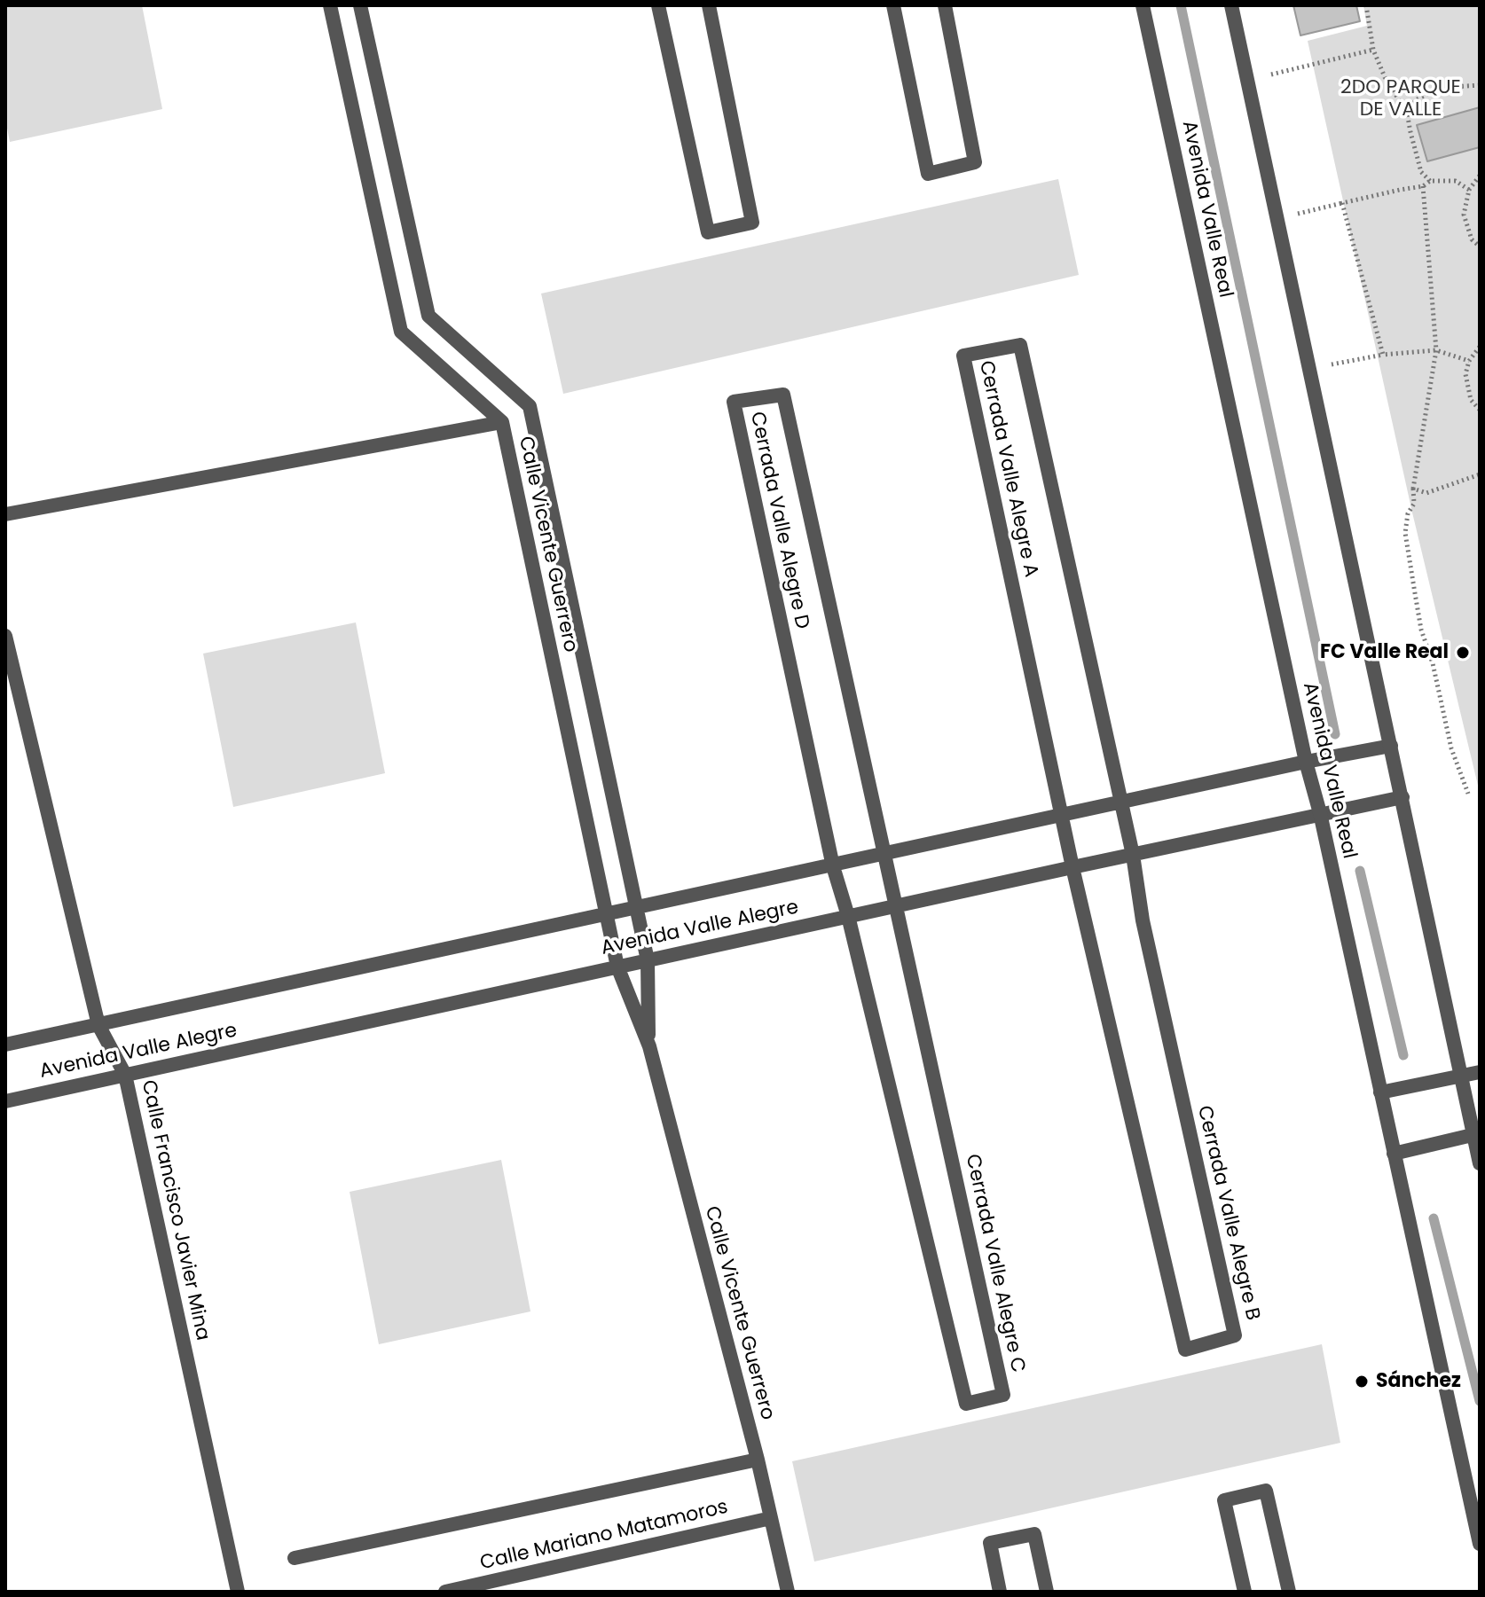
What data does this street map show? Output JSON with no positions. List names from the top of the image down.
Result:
{
  "streets": {
    "street": [
      "Avenida Valle Real",
      "Cerrada Valle Alegre A",
      "Cerrada Valle Alegre D",
      "Calle Vicente Guerrero",
      "Avenida Valle Alegre",
      "Calle Francisco Javier Mina",
      "Cerrada Valle Alegre B",
      "Cerrada Valle Alegre C",
      "Calle Mariano Matamoros"
    ]
  },
  "crossings": [
    ["Avenida Valle Real", "Avenida Valle Alegre"],
    ["Cerrada Valle Alegre A", "Avenida Valle Alegre"],
    ["Cerrada Valle Alegre A", "Cerrada Valle Alegre B"],
    ["Cerrada Valle Alegre D", "Avenida Valle Alegre"],
    ["Cerrada Valle Alegre D", "Cerrada Valle Alegre C"],
    ["Calle Vicente Guerrero", "Avenida Valle Alegre"],
    ["Calle Vicente Guerrero", "Calle Mariano Matamoros"],
    ["Avenida Valle Alegre", "Calle Francisco Javier Mina"],
    ["Avenida Valle Alegre", "Cerrada Valle Alegre B"],
    ["Avenida Valle Alegre", "Cerrada Valle Alegre C"]
  ],
  "parks": ["2DO PARQUE DE VALLE"],
  "places": ["FC Valle Real", "Sánchez"]
}
